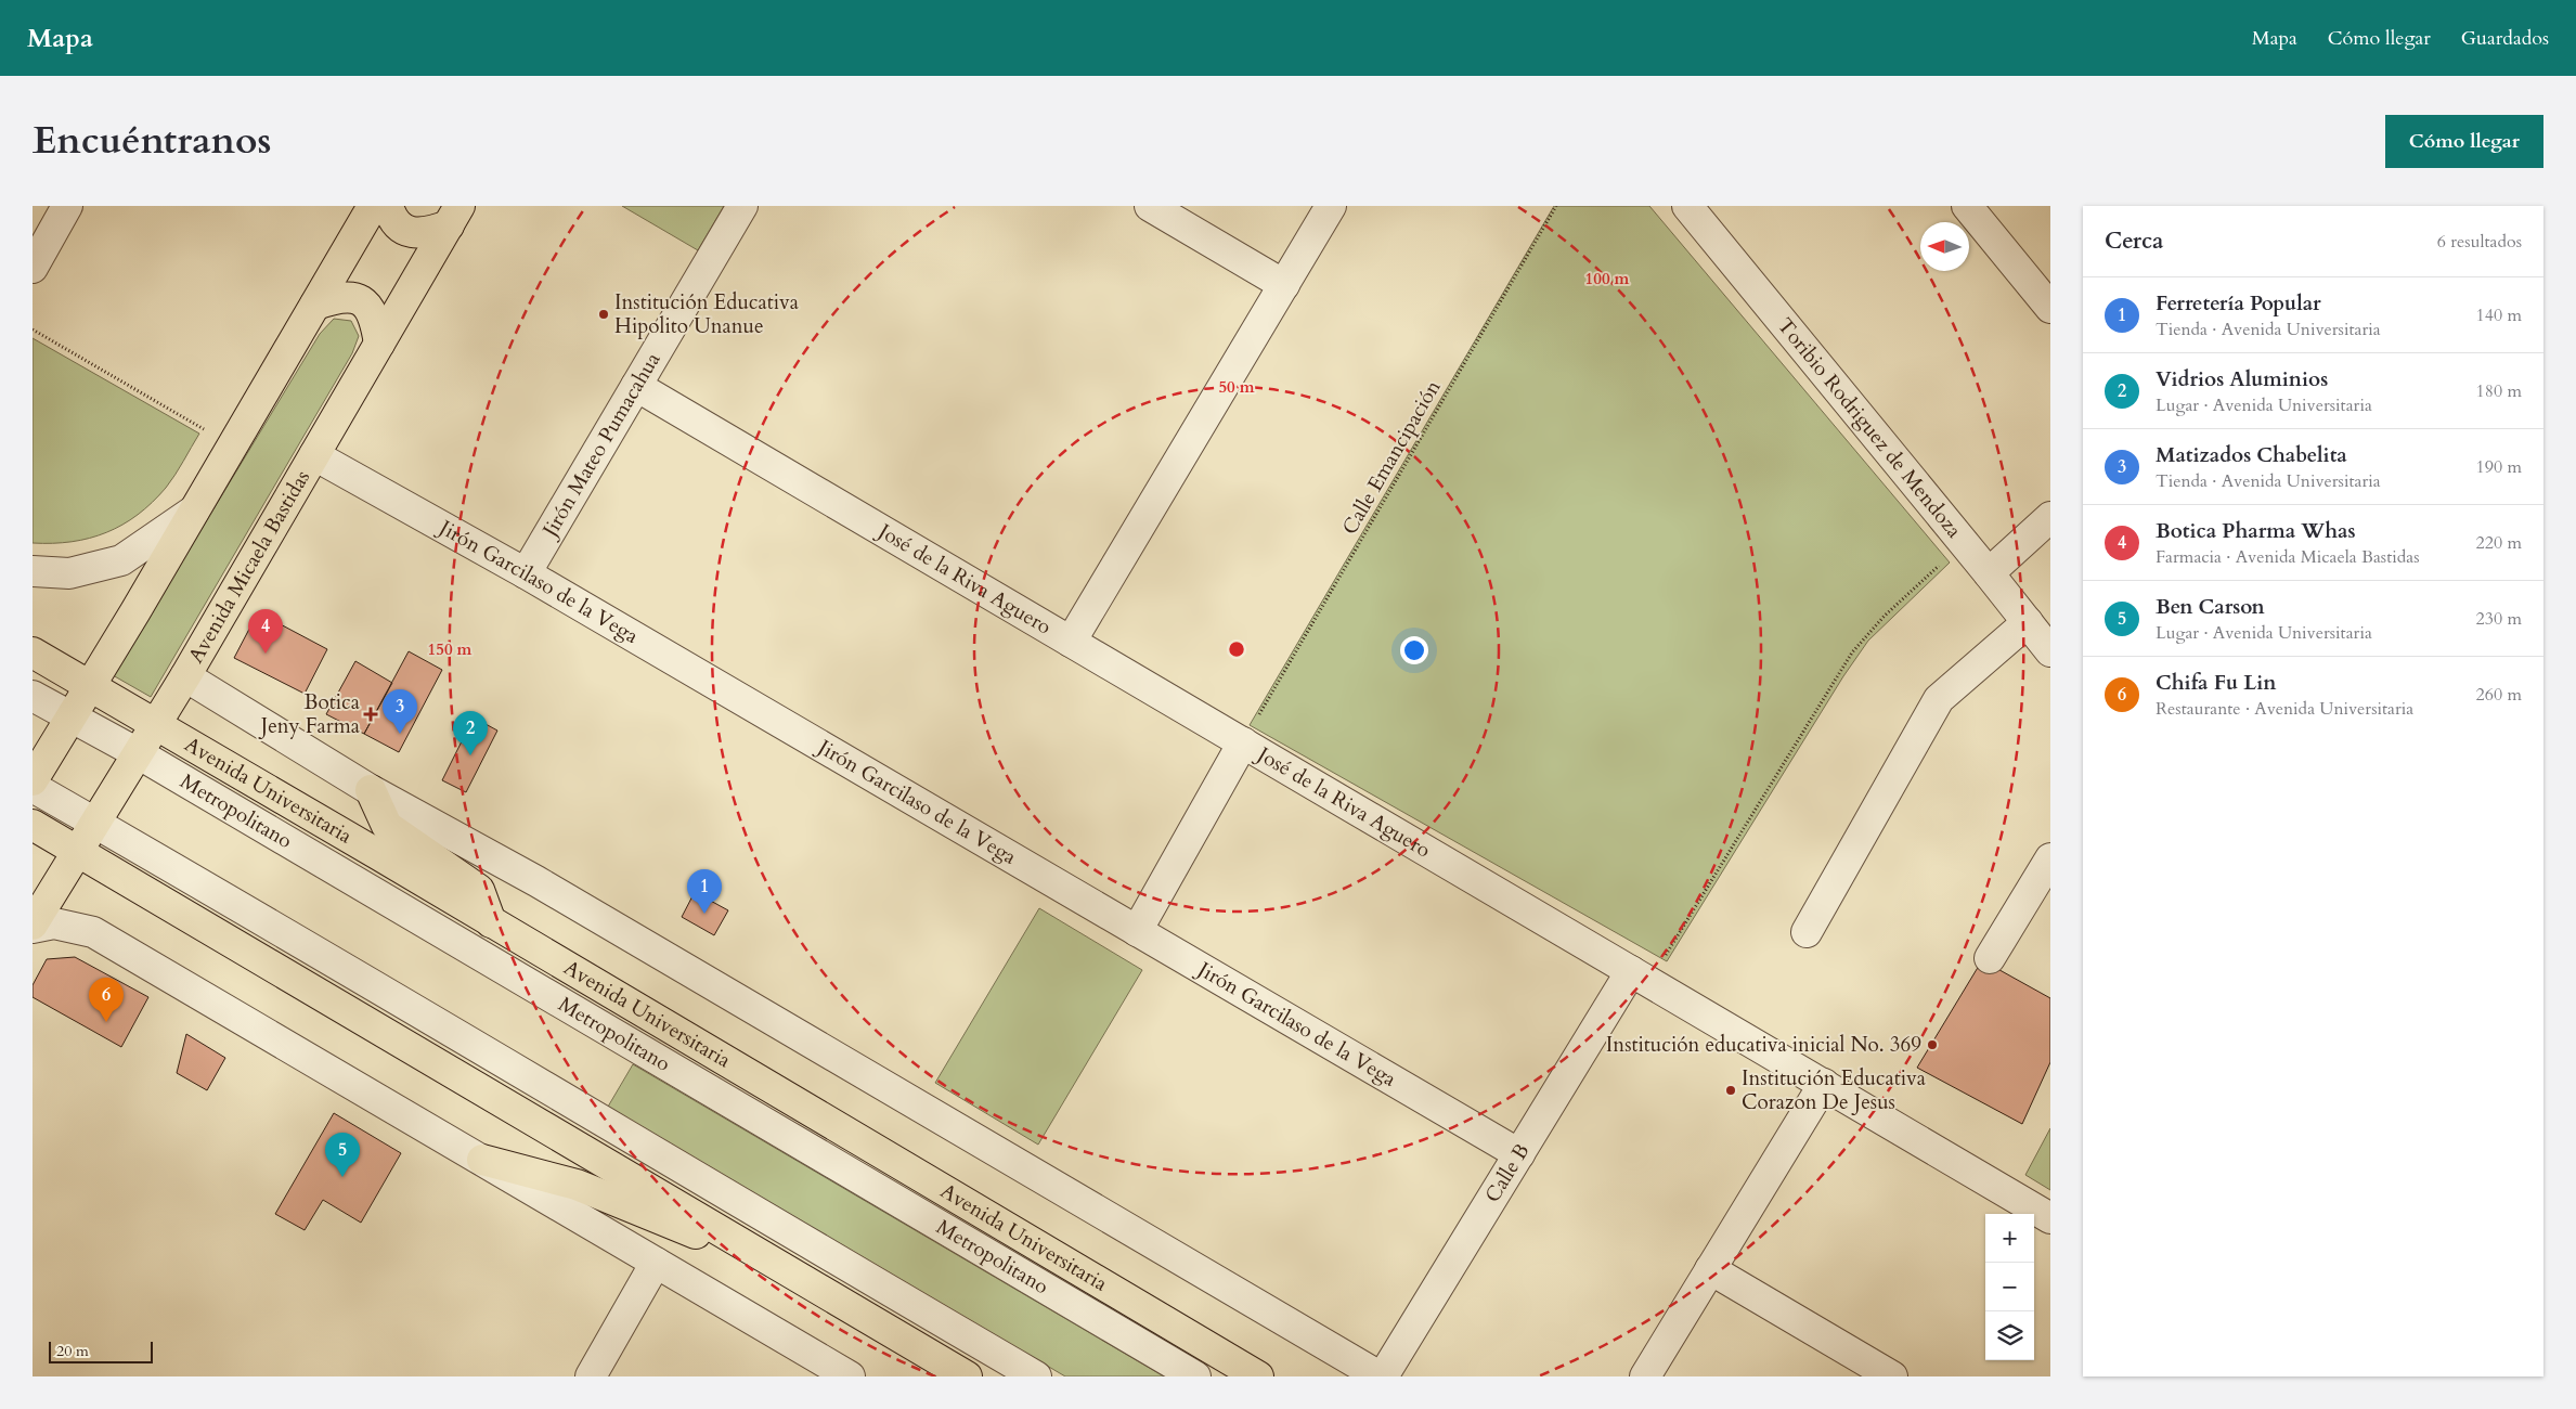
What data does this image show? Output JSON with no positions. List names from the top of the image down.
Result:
{
  "streets": {
    "main road": ["Avenida Micaela Bastidas", "Avenida Universitaria"],
    "street": [
      "Toribio Rodriguez de Mendoza",
      "Jirón Mateo Pumacahua",
      "José de la Riva Aguero",
      "Jirón Garcilaso de la Vega",
      "Metropolitano",
      "Calle B"
    ],
    "path": ["Calle Emancipación"]
  },
  "crossings": [
    ["Jirón Mateo Pumacahua", "José de la Riva Aguero"],
    ["Jirón Mateo Pumacahua", "Jirón Garcilaso de la Vega"],
    ["Avenida Micaela Bastidas", "Jirón Garcilaso de la Vega"],
    ["Avenida Micaela Bastidas", "Avenida Universitaria"],
    ["Avenida Micaela Bastidas", "Metropolitano"],
    ["José de la Riva Aguero", "Calle B"],
    ["Jirón Garcilaso de la Vega", "Calle B"]
  ],
  "places": {
    "other": ["Institución Educativa Hipolito Unanue", "Institución educativa inicial No. 369", "Institución Educativa Corazon De Jesus"],
    "health": ["Botica Jeny Farma"]
  },
  "scale_bar": "20 m",
  "north": "left",
  "page": {
    "header": "Mapa",
    "nav": ["Mapa", "Cómo llegar", "Guardados"],
    "title": "Encuéntranos",
    "buttons": "Cómo llegar",
    "heading": ["Cerca", "6 resultados"],
    "list": [
      {
        "mark": "1",
        "name": "Ferretería Popular",
        "note": "Tienda · Avenida Universitaria",
        "value": "140 m"
      },
      {
        "mark": "2",
        "name": "Vidrios Aluminios",
        "note": "Lugar · Avenida Universitaria",
        "value": "180 m"
      },
      {
        "mark": "3",
        "name": "Matizados Chabelita",
        "note": "Tienda · Avenida Universitaria",
        "value": "190 m"
      },
      {
        "mark": "4",
        "name": "Botica Pharma Whas",
        "note": "Farmacia · Avenida Micaela Bastidas",
        "value": "220 m"
      },
      {
        "mark": "5",
        "name": "Ben Carson",
        "note": "Lugar · Avenida Universitaria",
        "value": "230 m"
      },
      {
        "mark": "6",
        "name": "Chifa Fu Lin",
        "note": "Restaurante · Avenida Universitaria",
        "value": "260 m"
      }
    ],
    "pins": [
      "4",
      "3",
      "2",
      "1",
      "6",
      "5"
    ],
    "map_buttons": ["+", "−"],
    "scale": "20 m"
  },
  "rings": ["100 m", "50 m", "150 m"]
}
